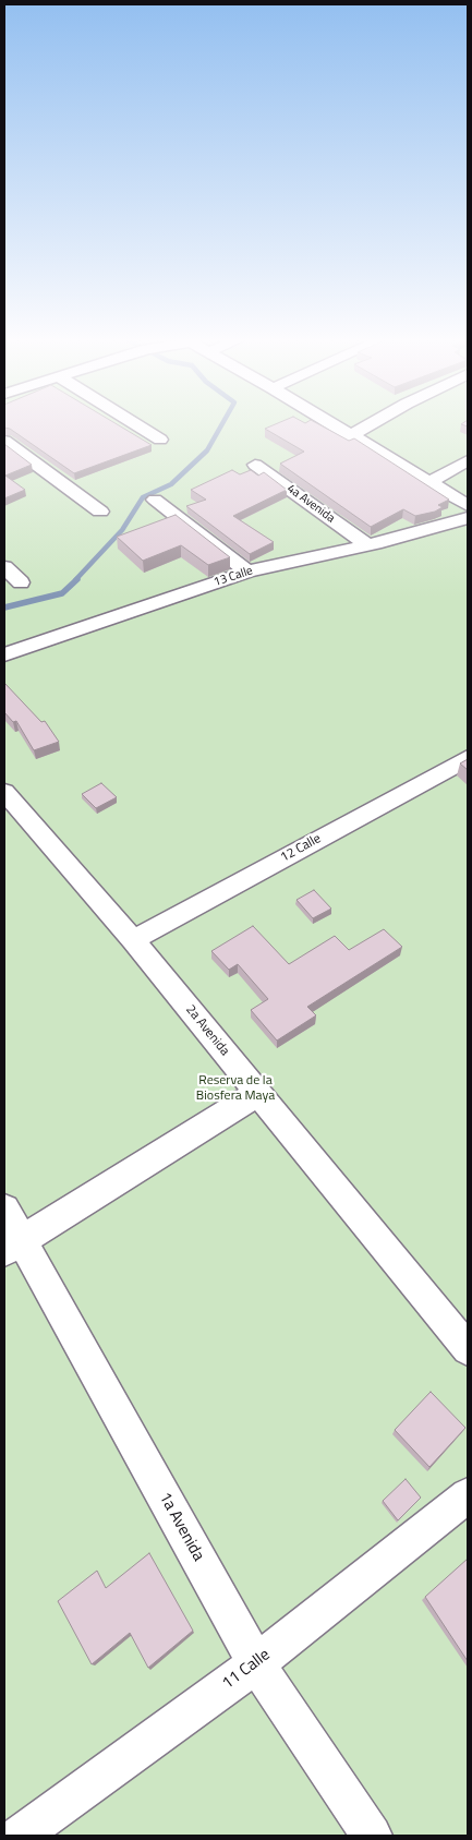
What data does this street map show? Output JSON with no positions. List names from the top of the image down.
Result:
{
  "streets": {
    "street": [
      "4a Avenida",
      "13 Calle",
      "12 Calle",
      "2a Avenida",
      "1a Avenida",
      "11 Calle"
    ]
  },
  "crossings": [
    ["4a Avenida", "13 Calle"],
    ["12 Calle", "2a Avenida"],
    ["1a Avenida", "11 Calle"]
  ],
  "parks": ["Reserva de la Biosfera Maya"]
}
